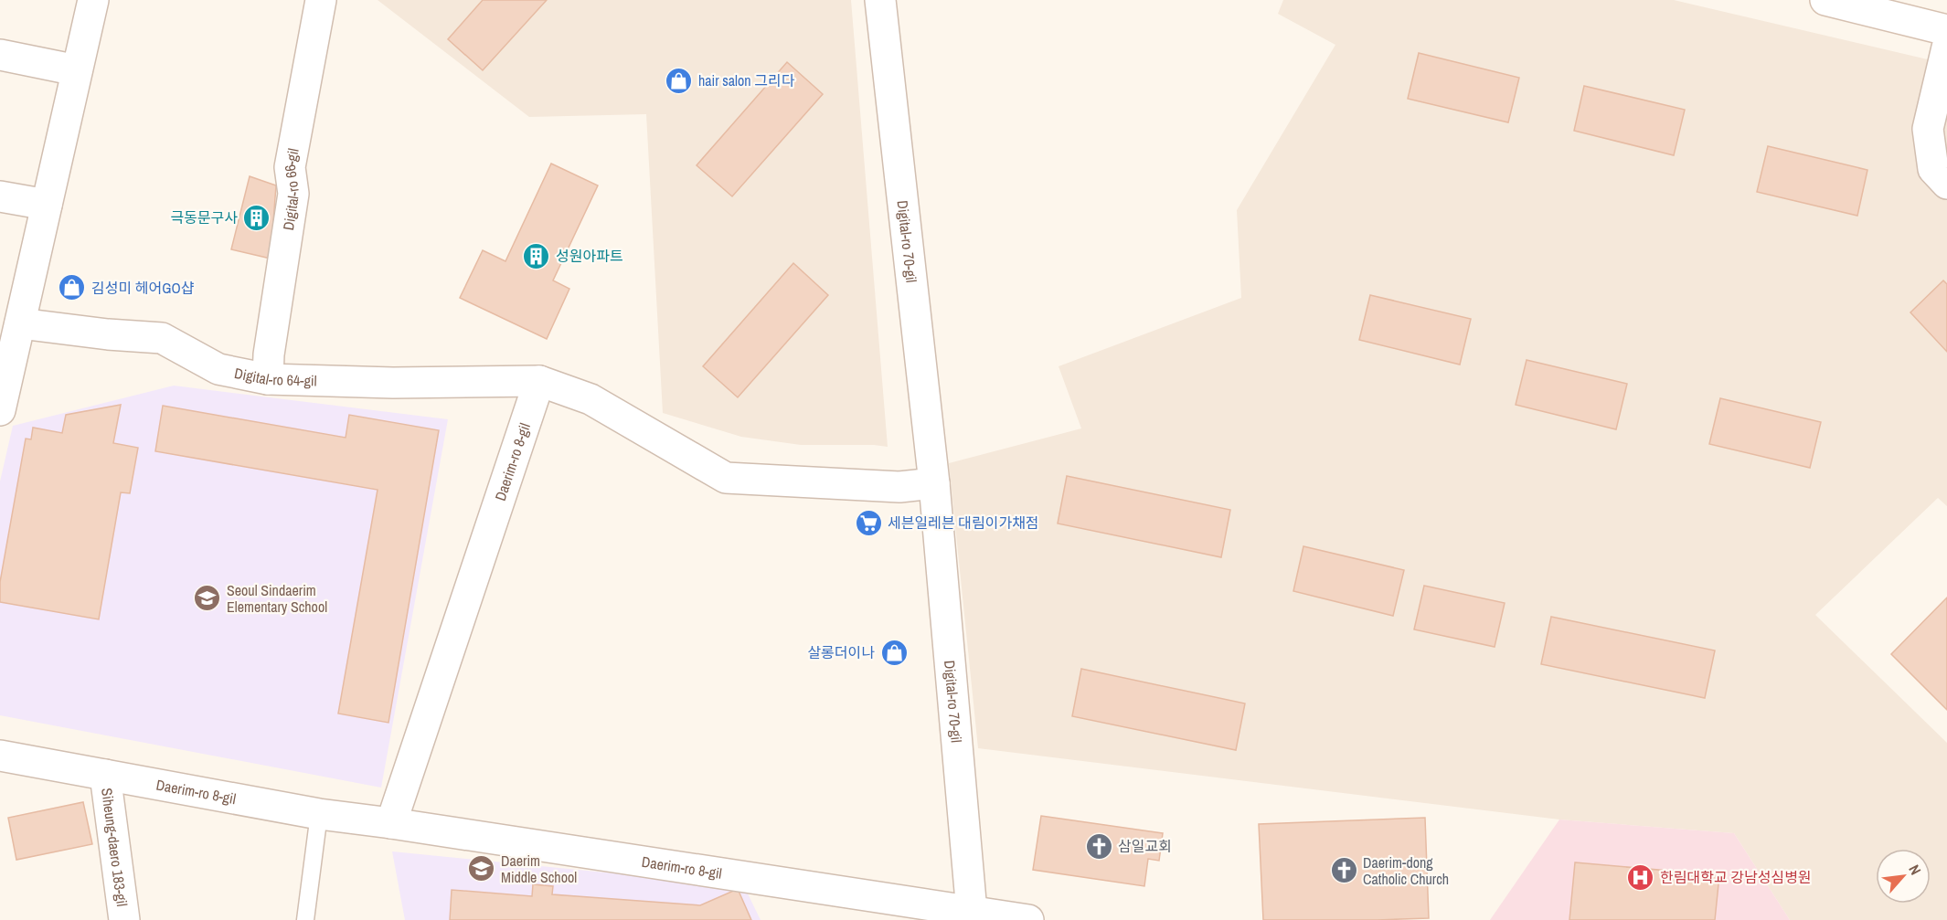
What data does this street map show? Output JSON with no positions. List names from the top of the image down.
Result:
{
  "streets": {
    "street": [
      "Digital-ro 66-gil",
      "Digital-ro 70-gil",
      "Digital-ro 64-gil",
      "Daerim-ro 8-gil",
      "Siheung-daero 183-gil"
    ]
  },
  "crossings": [
    ["Digital-ro 66-gil", "Digital-ro 64-gil"],
    ["Digital-ro 70-gil", "Daerim-ro 8-gil"],
    ["Digital-ro 64-gil", "Daerim-ro 8-gil"],
    ["Daerim-ro 8-gil", "Siheung-daero 183-gil"]
  ],
  "places": {
    "shop": ["hair salon 그리다", "김성미 헤어GO샵", "살롱더이나"],
    "building": ["극동문구사", "성원아파트"],
    "supermarket": ["세븐일레븐 대림이가채점"],
    "school or university": ["Seoul Sindaerim Elementary School", "Daerim Middle School"],
    "church": ["삼일교회", "Daerim-dong Catholic Church"],
    "hospital": ["한림대학교 강남성심병원"]
  },
  "north": "top right"
}
